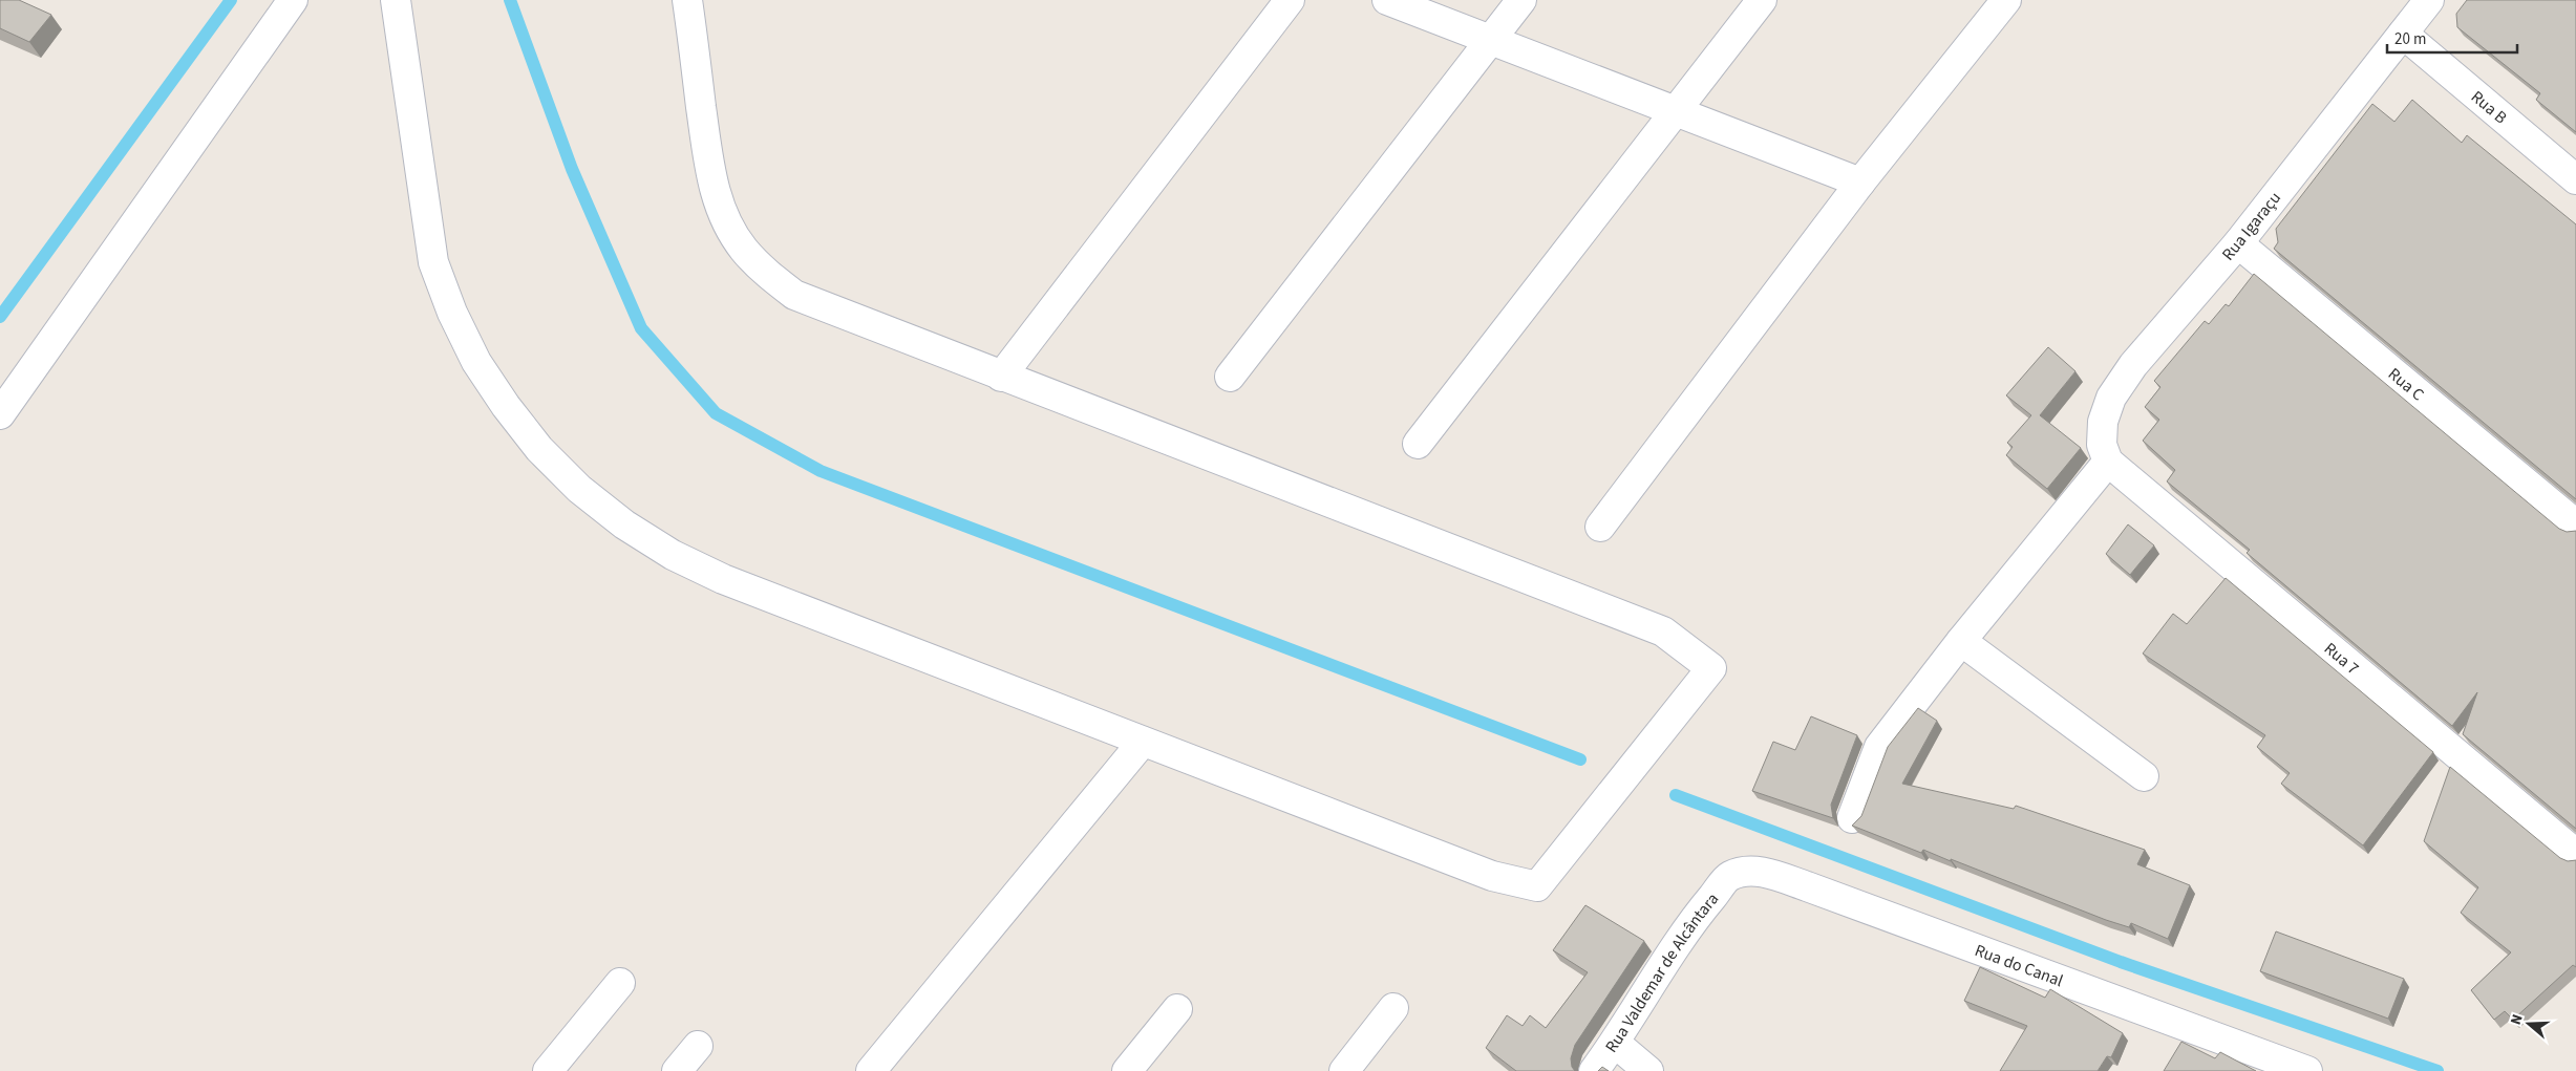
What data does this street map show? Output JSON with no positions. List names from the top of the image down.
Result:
{
  "streets": {
    "street": [
      "Rua B",
      "Rua Igaraçu",
      "Rua C",
      "Rua 7",
      "Rua do Canal",
      "Rua Valdemar de Alcântara"
    ]
  },
  "crossings": [
    ["Rua B", "Rua Igaraçu"],
    ["Rua Igaraçu", "Rua C"],
    ["Rua Igaraçu", "Rua 7"],
    ["Rua do Canal", "Rua Valdemar de Alcântara"]
  ],
  "scale_bar": "20 m",
  "north": "left"
}
